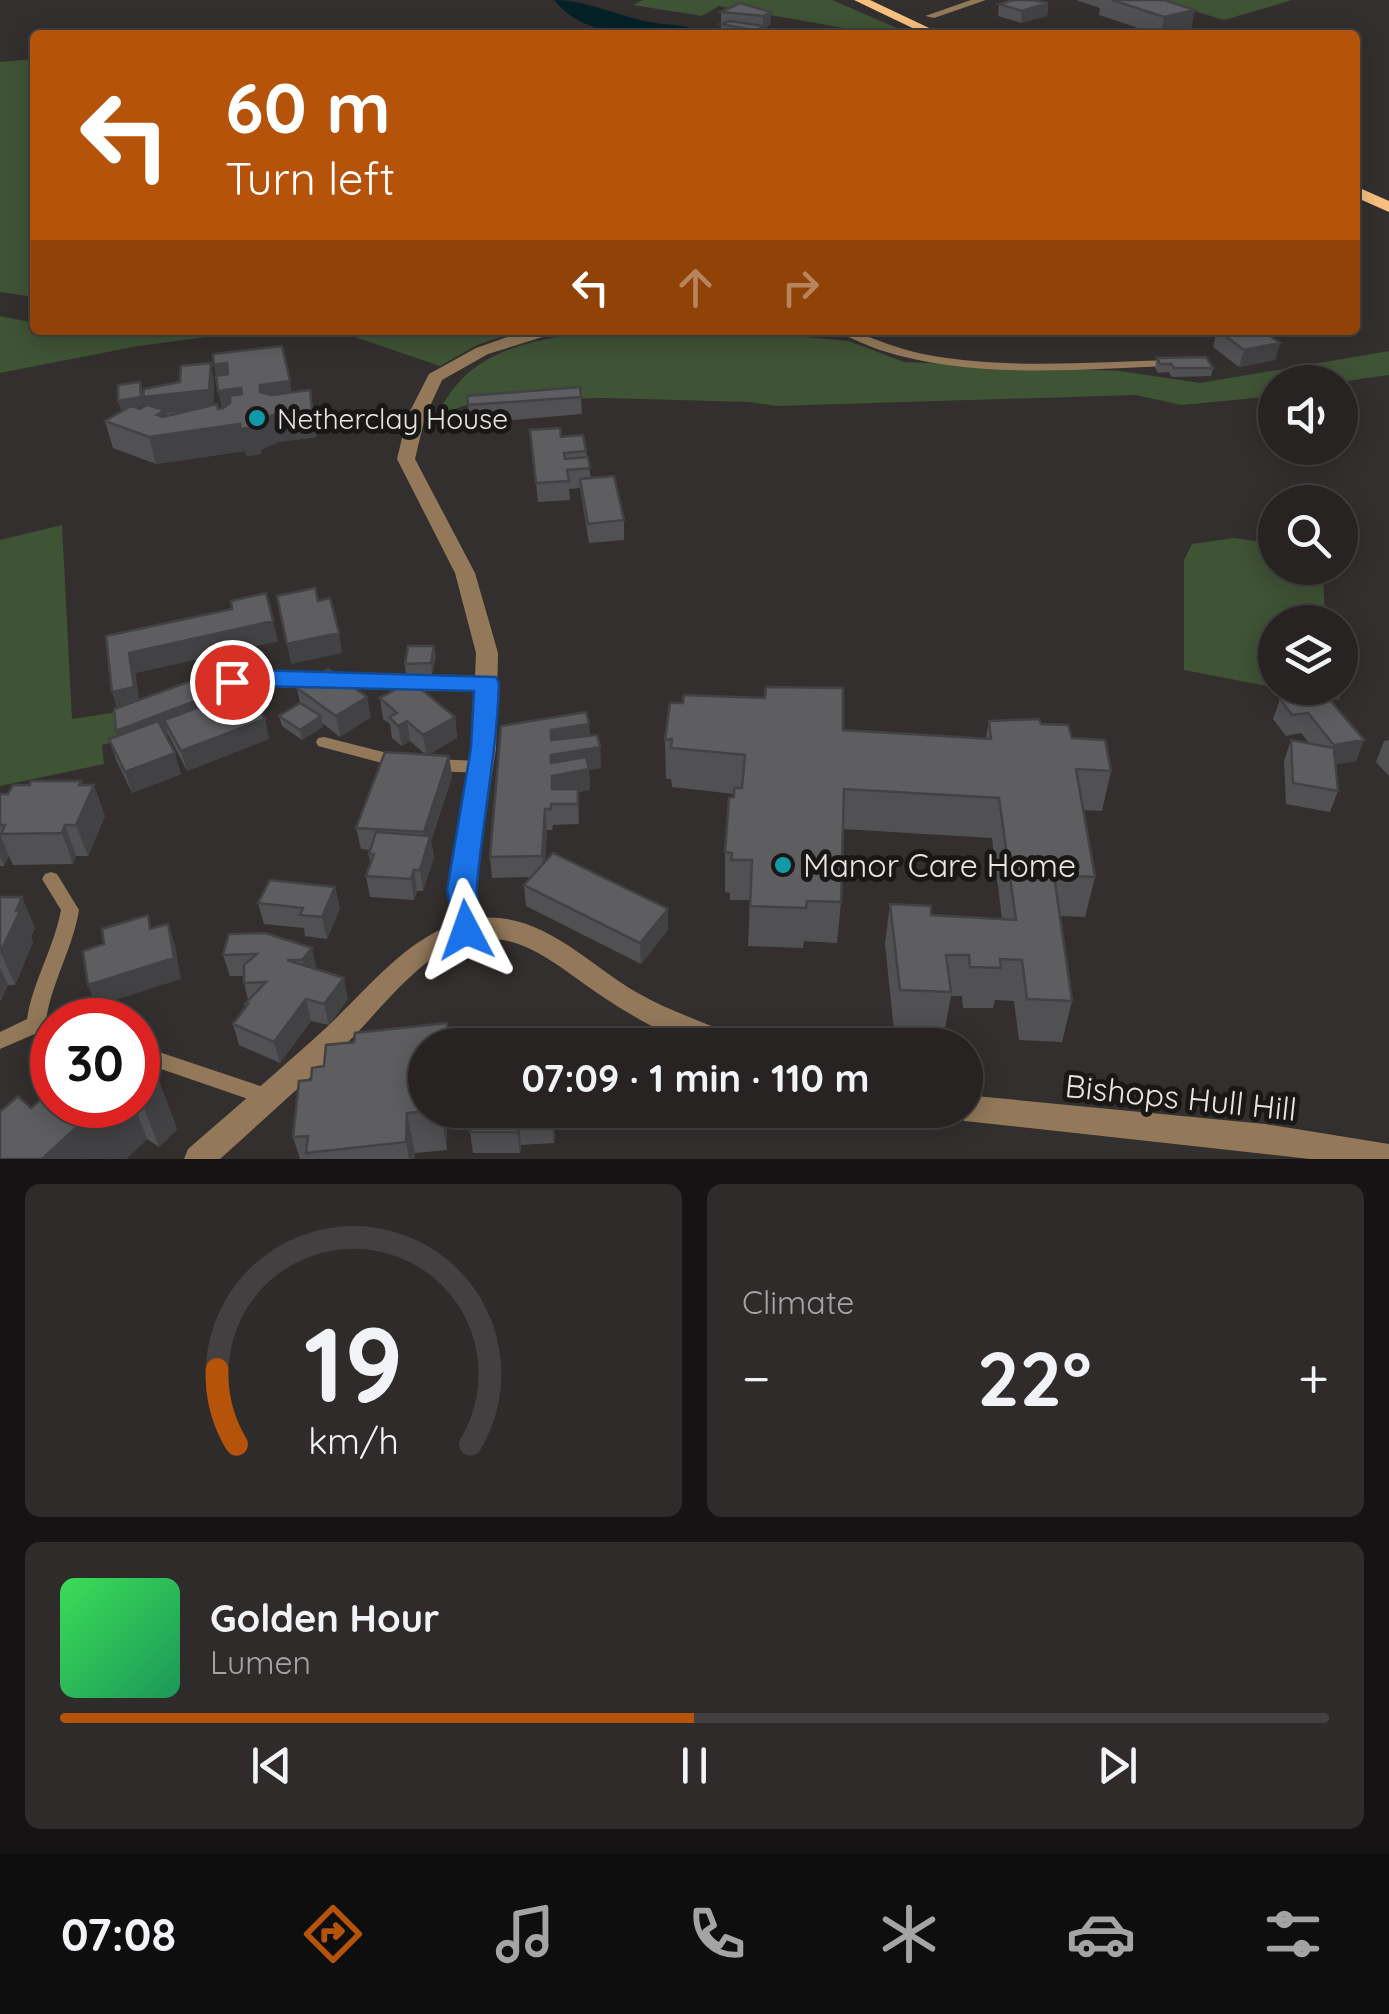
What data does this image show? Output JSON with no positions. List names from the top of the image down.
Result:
{
  "streets": {
    "street": ["Bishops Hull Hill"]
  },
  "places": ["Netherclay House", "Manor Care Home"],
  "page": {
    "turn": ["60 m", "Turn left"],
    "limit": "30",
    "trip": "07:09 · 1 min · 110 m",
    "tile": "Climate",
    "heat": ["−", "22°", "+"],
    "song": ["Golden Hour", "Lumen"],
    "tabs": "07:08",
    "gauge": ["19", "km/h"]
  }
}
